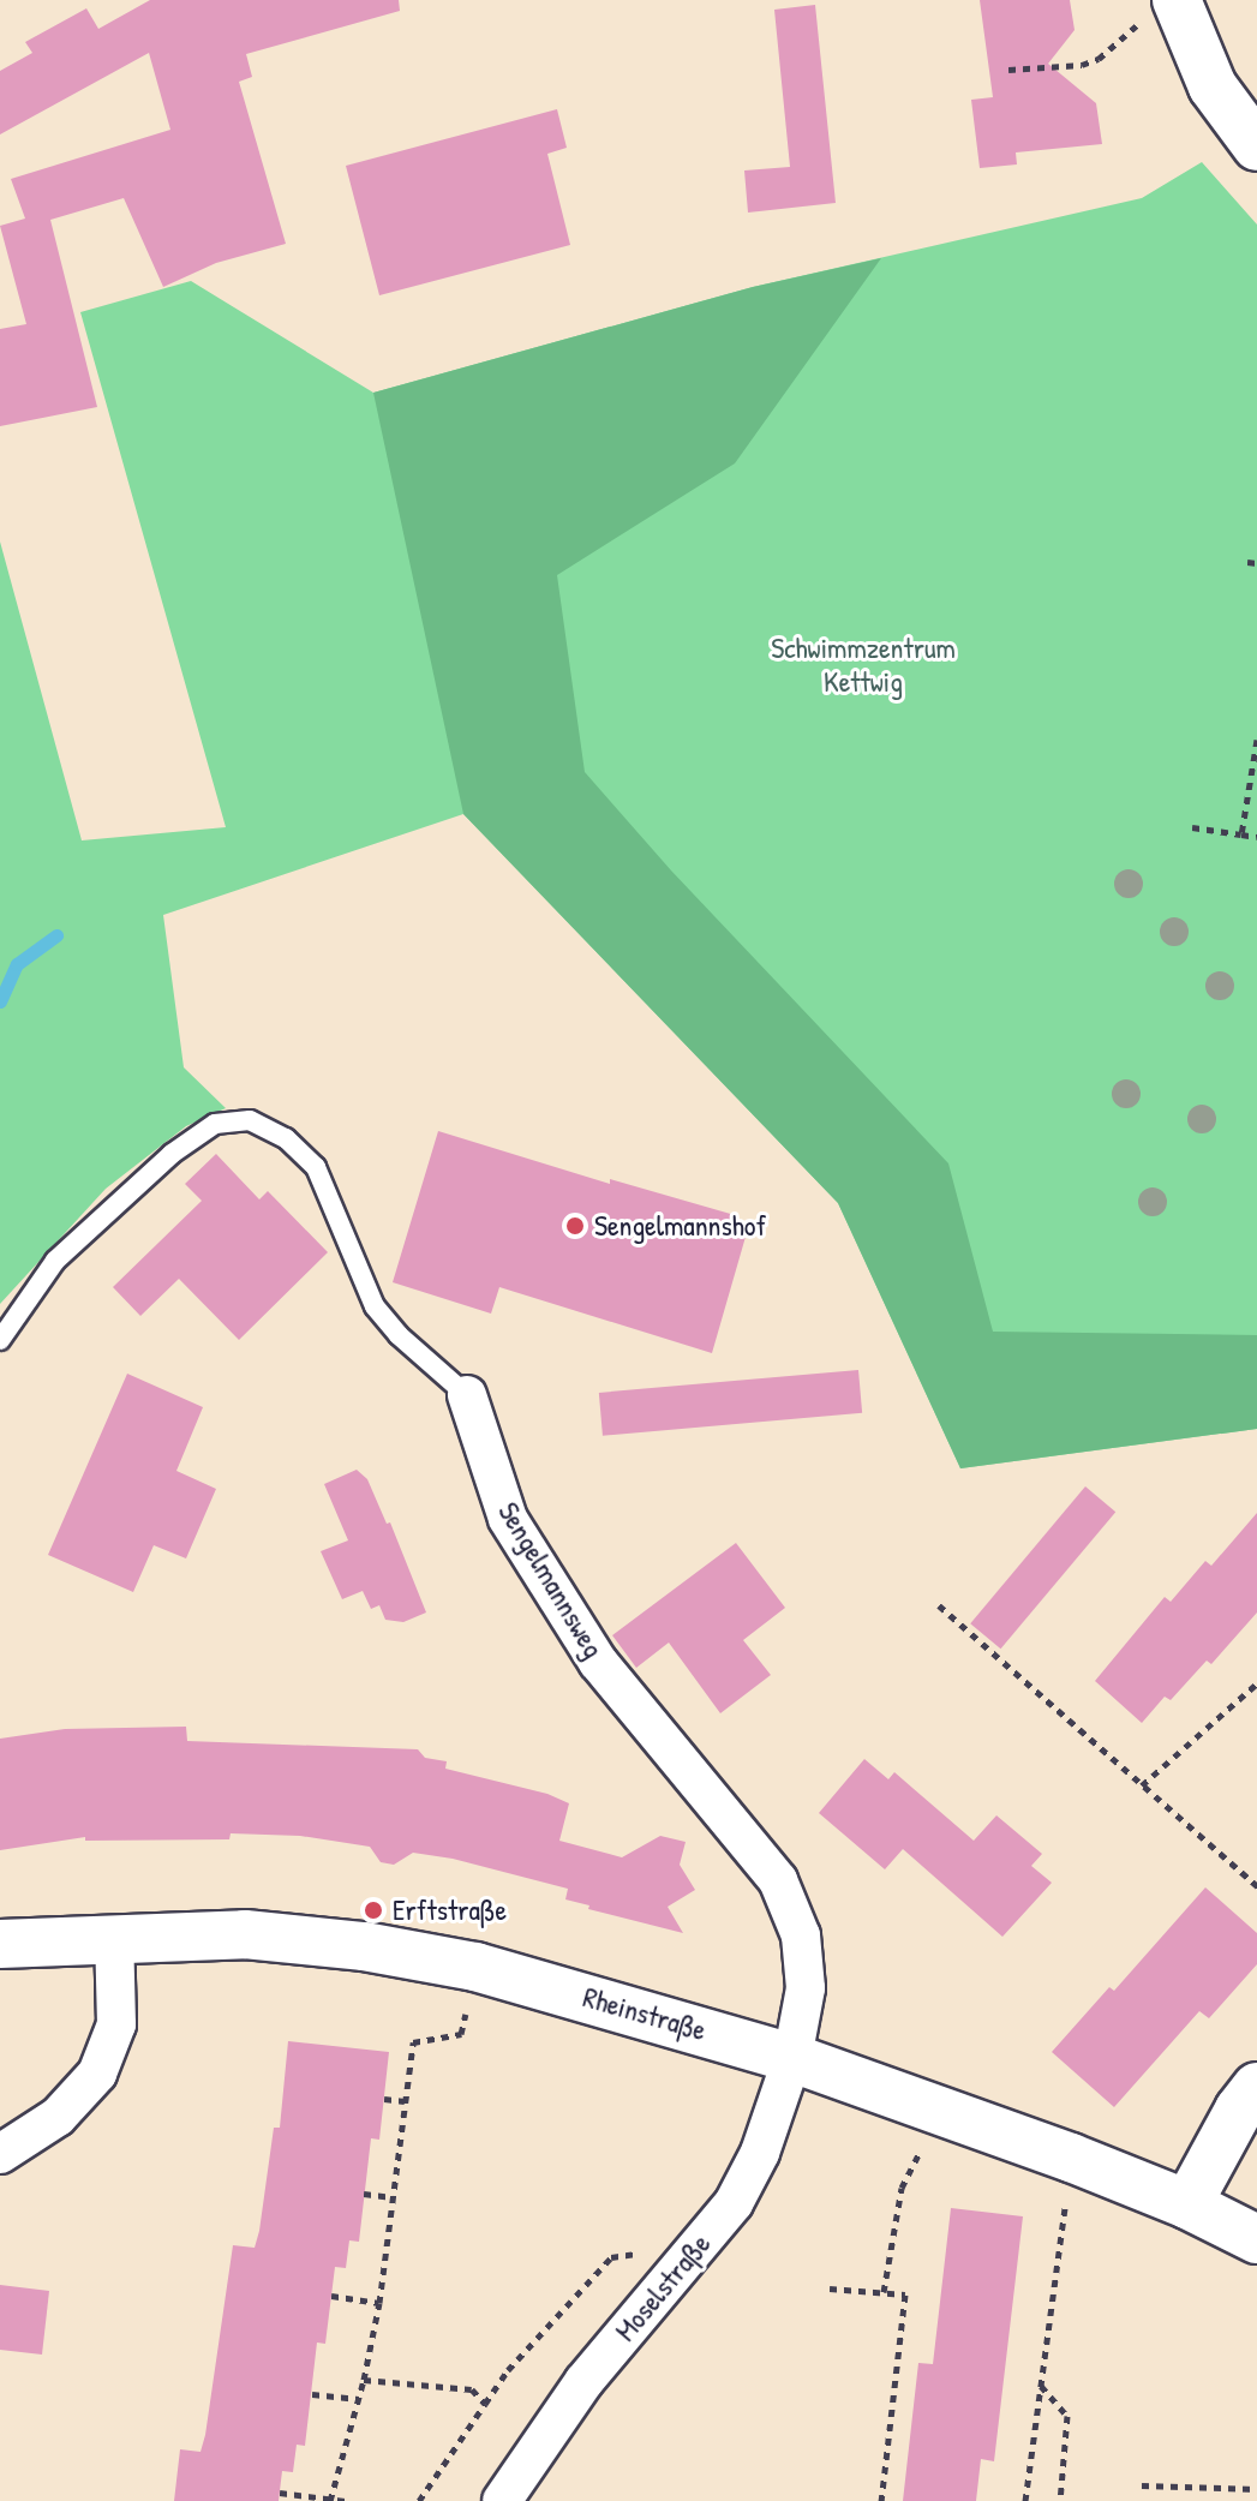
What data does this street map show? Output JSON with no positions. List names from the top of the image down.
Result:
{
  "streets": {
    "street": ["Sengelmannsweg", "Rheinstraße", "Moselstraße"]
  },
  "crossings": [
    ["Sengelmannsweg", "Rheinstraße"],
    ["Sengelmannsweg", "Moselstraße"],
    ["Rheinstraße", "Moselstraße"]
  ],
  "parks": ["Schwimmzentrum Kettwig"],
  "places": ["Sengelmannshof", "Erftstraße"]
}
